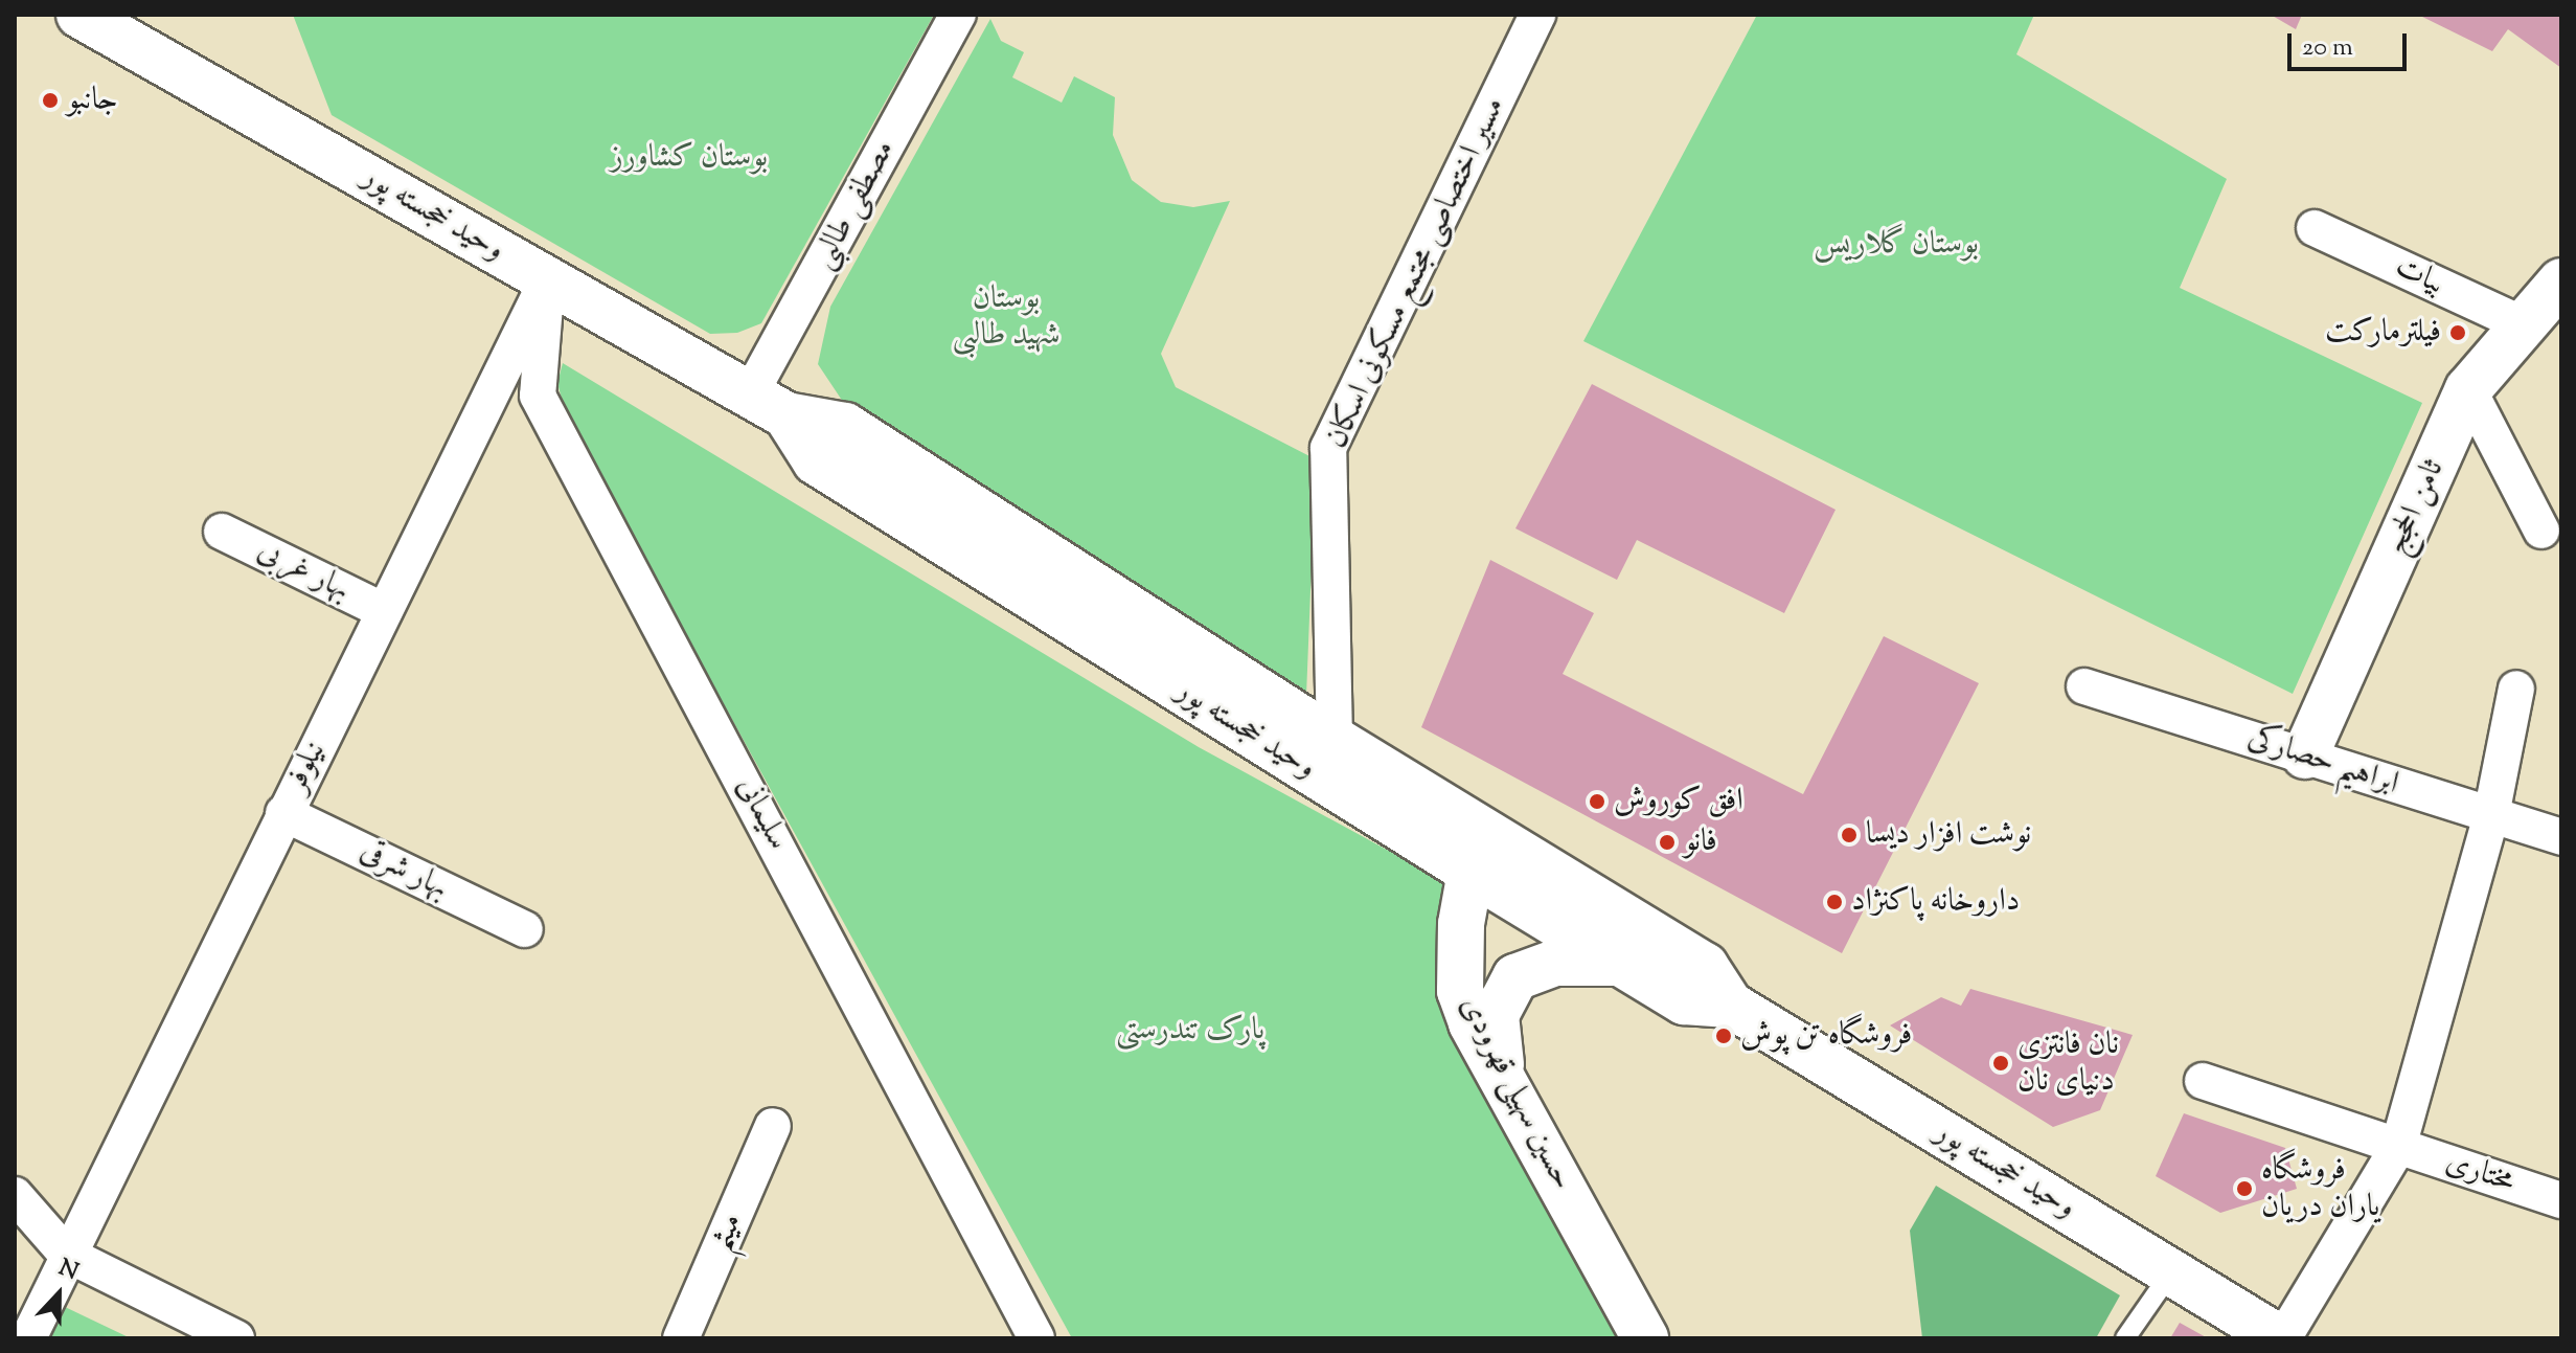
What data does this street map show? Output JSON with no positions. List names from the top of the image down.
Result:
{
  "streets": {
    "main road": ["وحید خجسته پور", "ثامن الحجج", "حسین سهیلی قهرودی"],
    "street": [
      "مصطفی طالبی",
      "مسیر اختصاصی مجتمع مسکونی اسکان",
      "بیات",
      "بهار غربی",
      "ابراهیم حصارکی",
      "نیلوفر",
      "سلیمانی",
      "بهار شرقی",
      "مختاری",
      "میثم"
    ]
  },
  "crossings": [
    ["مصطفی طالبی", "وحید خجسته پور"],
    ["وحید خجسته پور", "مسیر اختصاصی مجتمع مسکونی اسکان"],
    ["وحید خجسته پور", "نیلوفر"],
    ["وحید خجسته پور", "سلیمانی"],
    ["وحید خجسته پور", "حسین سهیلی قهرودی"],
    ["بیات", "ثامن الحجج"],
    ["ثامن الحجج", "ابراهیم حصارکی"],
    ["بهار غربی", "نیلوفر"],
    ["نیلوفر", "سلیمانی"],
    ["نیلوفر", "بهار شرقی"]
  ],
  "parks": [
    "بوستان کشاورز",
    "بوستان گلاریس",
    "بوستان شهید طالبی",
    "پارک تندرستی"
  ],
  "places": [
    "جانبو",
    "فیلترمارکت",
    "افق کوروش",
    "نوشت افزار دیسا",
    "فانو",
    "داروخانه پاکنژاد",
    "فروشگاه تن پوش",
    "نان فانتزی دنیای نان",
    "فروشگاه یاران دریان"
  ],
  "scale_bar": "20 m",
  "north": "top"
}
